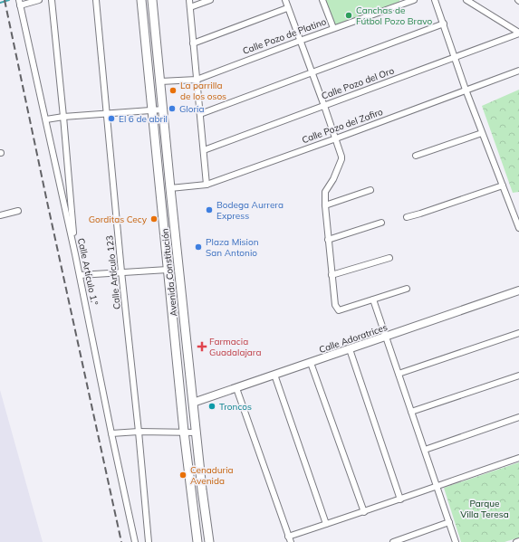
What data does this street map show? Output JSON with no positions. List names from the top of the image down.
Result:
{
  "streets": {
    "main road": ["Avenida Constitución"],
    "street": [
      "Calle Pozo de Platino",
      "Calle Pozo del Oro",
      "Calle Pozo del Zafiro",
      "Calle Artículo 1.º",
      "Calle Artículo 123",
      "Calle Adoratrices"
    ]
  },
  "crossings": [
    ["Calle Pozo de Platino", "Avenida Constitución"],
    ["Calle Pozo del Zafiro", "Avenida Constitución"],
    ["Avenida Constitución", "Calle Adoratrices"]
  ],
  "parks": ["Parque Villa Teresa"],
  "places": {
    "other": [
      "Canchas de Fútbol Pozo Bravo",
      "La parrilla de los osos",
      "Gloria",
      "El 6 de abril",
      "Bodega Aurrera Express",
      "Gorditas Cecy",
      "Plaza Mision San Antonio",
      "Troncos",
      "Cenaduria Avenida"
    ],
    "health": ["Farmacia Guadalajara"]
  }
}
